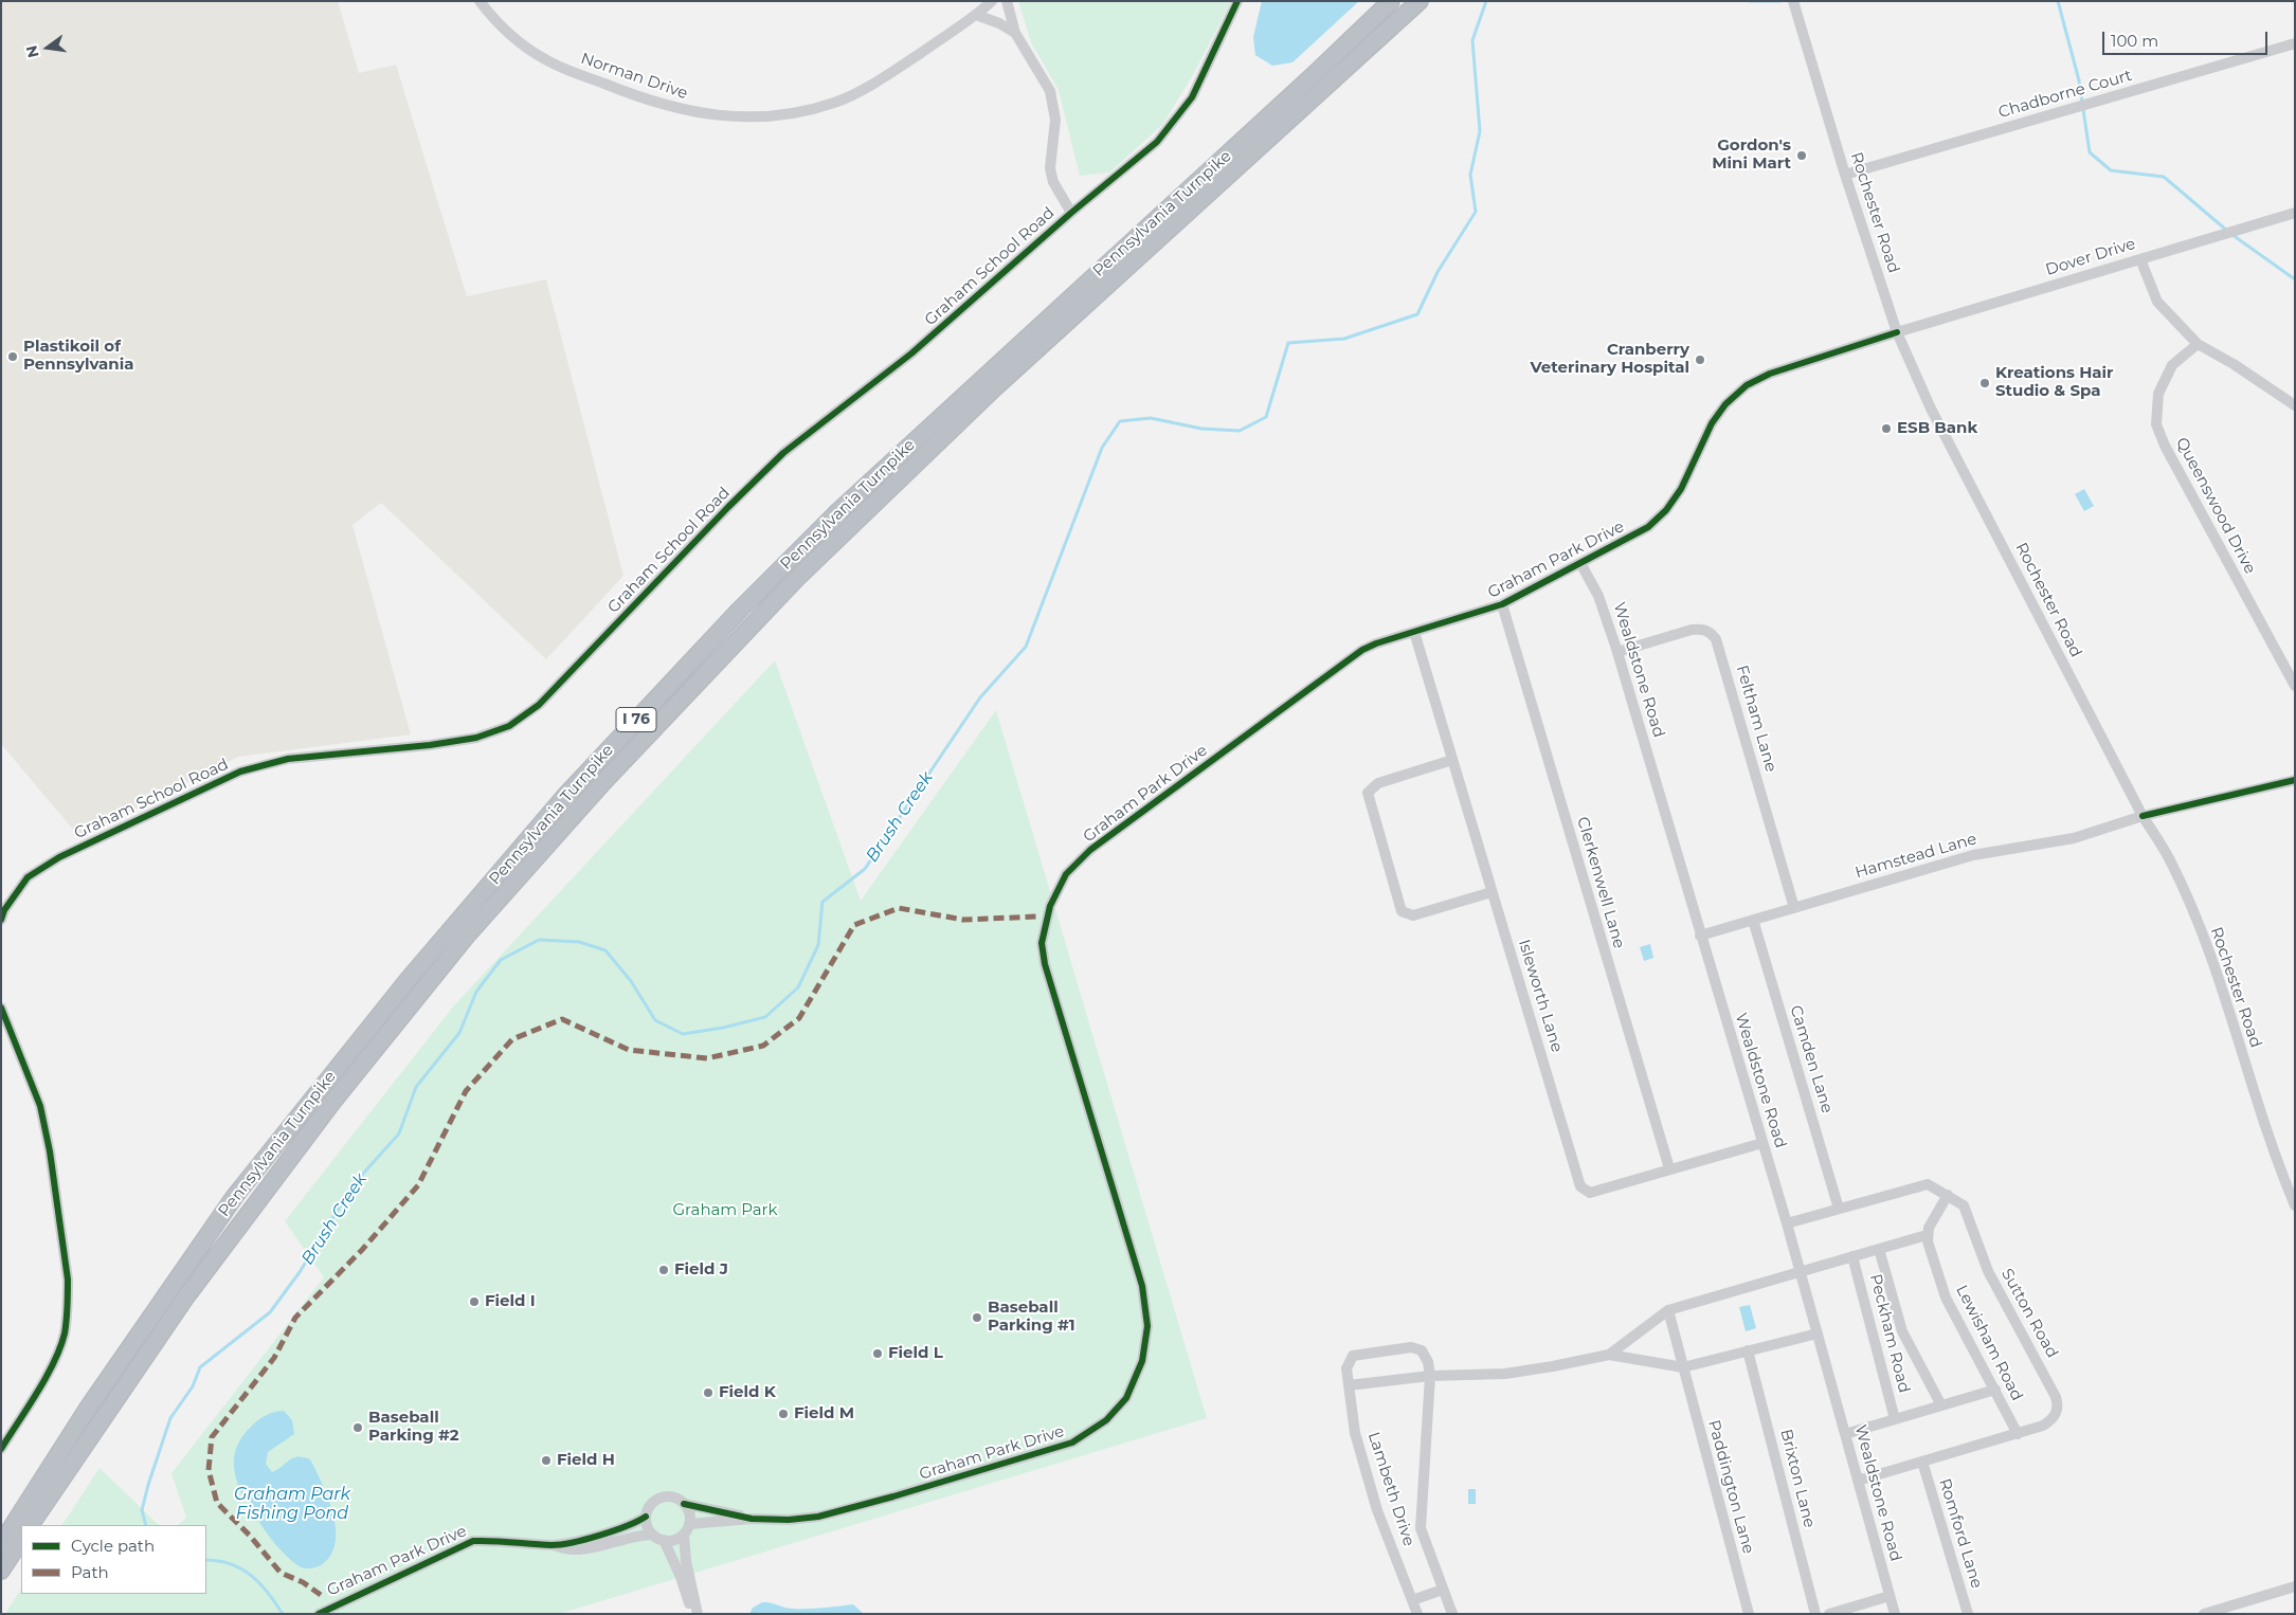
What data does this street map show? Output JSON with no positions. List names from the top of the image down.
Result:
{
  "streets": {
    "highway": ["Pennsylvania Turnpike", "I 76"],
    "street": [
      "Norman Drive",
      "Chadborne Court",
      "Rochester Road",
      "Dover Drive",
      "Graham School Road",
      "Queenswood Drive",
      "Graham Park Drive",
      "Wealdstone Road",
      "Feltham Lane",
      "Hamstead Lane",
      "Clerkenwell Lane",
      "Isleworth Lane",
      "Camden Lane",
      "Sutton Road",
      "Peckham Road",
      "Lewisham Road",
      "Brixton Lane",
      "Paddington Lane",
      "Lambeth Drive",
      "Romford Lane"
    ]
  },
  "crossings": [
    ["Chadborne Court", "Rochester Road"],
    ["Rochester Road", "Dover Drive"],
    ["Rochester Road", "Graham Park Drive"],
    ["Rochester Road", "Hamstead Lane"],
    ["Dover Drive", "Graham Park Drive"],
    ["Graham Park Drive", "Wealdstone Road"],
    ["Graham Park Drive", "Clerkenwell Lane"],
    ["Graham Park Drive", "Isleworth Lane"],
    ["Wealdstone Road", "Feltham Lane"],
    ["Wealdstone Road", "Hamstead Lane"],
    ["Wealdstone Road", "Isleworth Lane"],
    ["Wealdstone Road", "Sutton Road"],
    ["Feltham Lane", "Hamstead Lane"],
    ["Hamstead Lane", "Camden Lane"],
    ["Clerkenwell Lane", "Isleworth Lane"],
    ["Camden Lane", "Sutton Road"],
    ["Sutton Road", "Lewisham Road"],
    ["Sutton Road", "Romford Lane"]
  ],
  "water": ["Brush Creek", "Graham Park Fishing Pond"],
  "parks": ["Graham Park"],
  "places": [
    "Gordon's Mini Mart",
    "Plastikoil of Pennsylvania",
    "Cranberry Veterinary Hospital",
    "Kreations Hair Studio & Spa",
    "ESB Bank",
    "Field J",
    "Field I",
    "Baseball Parking #1",
    "Field L",
    "Field K",
    "Field M",
    "Baseball Parking #2",
    "Field H"
  ],
  "legend": ["Cycle path", "Path"],
  "scale_bar": "100 m",
  "north": "left"
}
